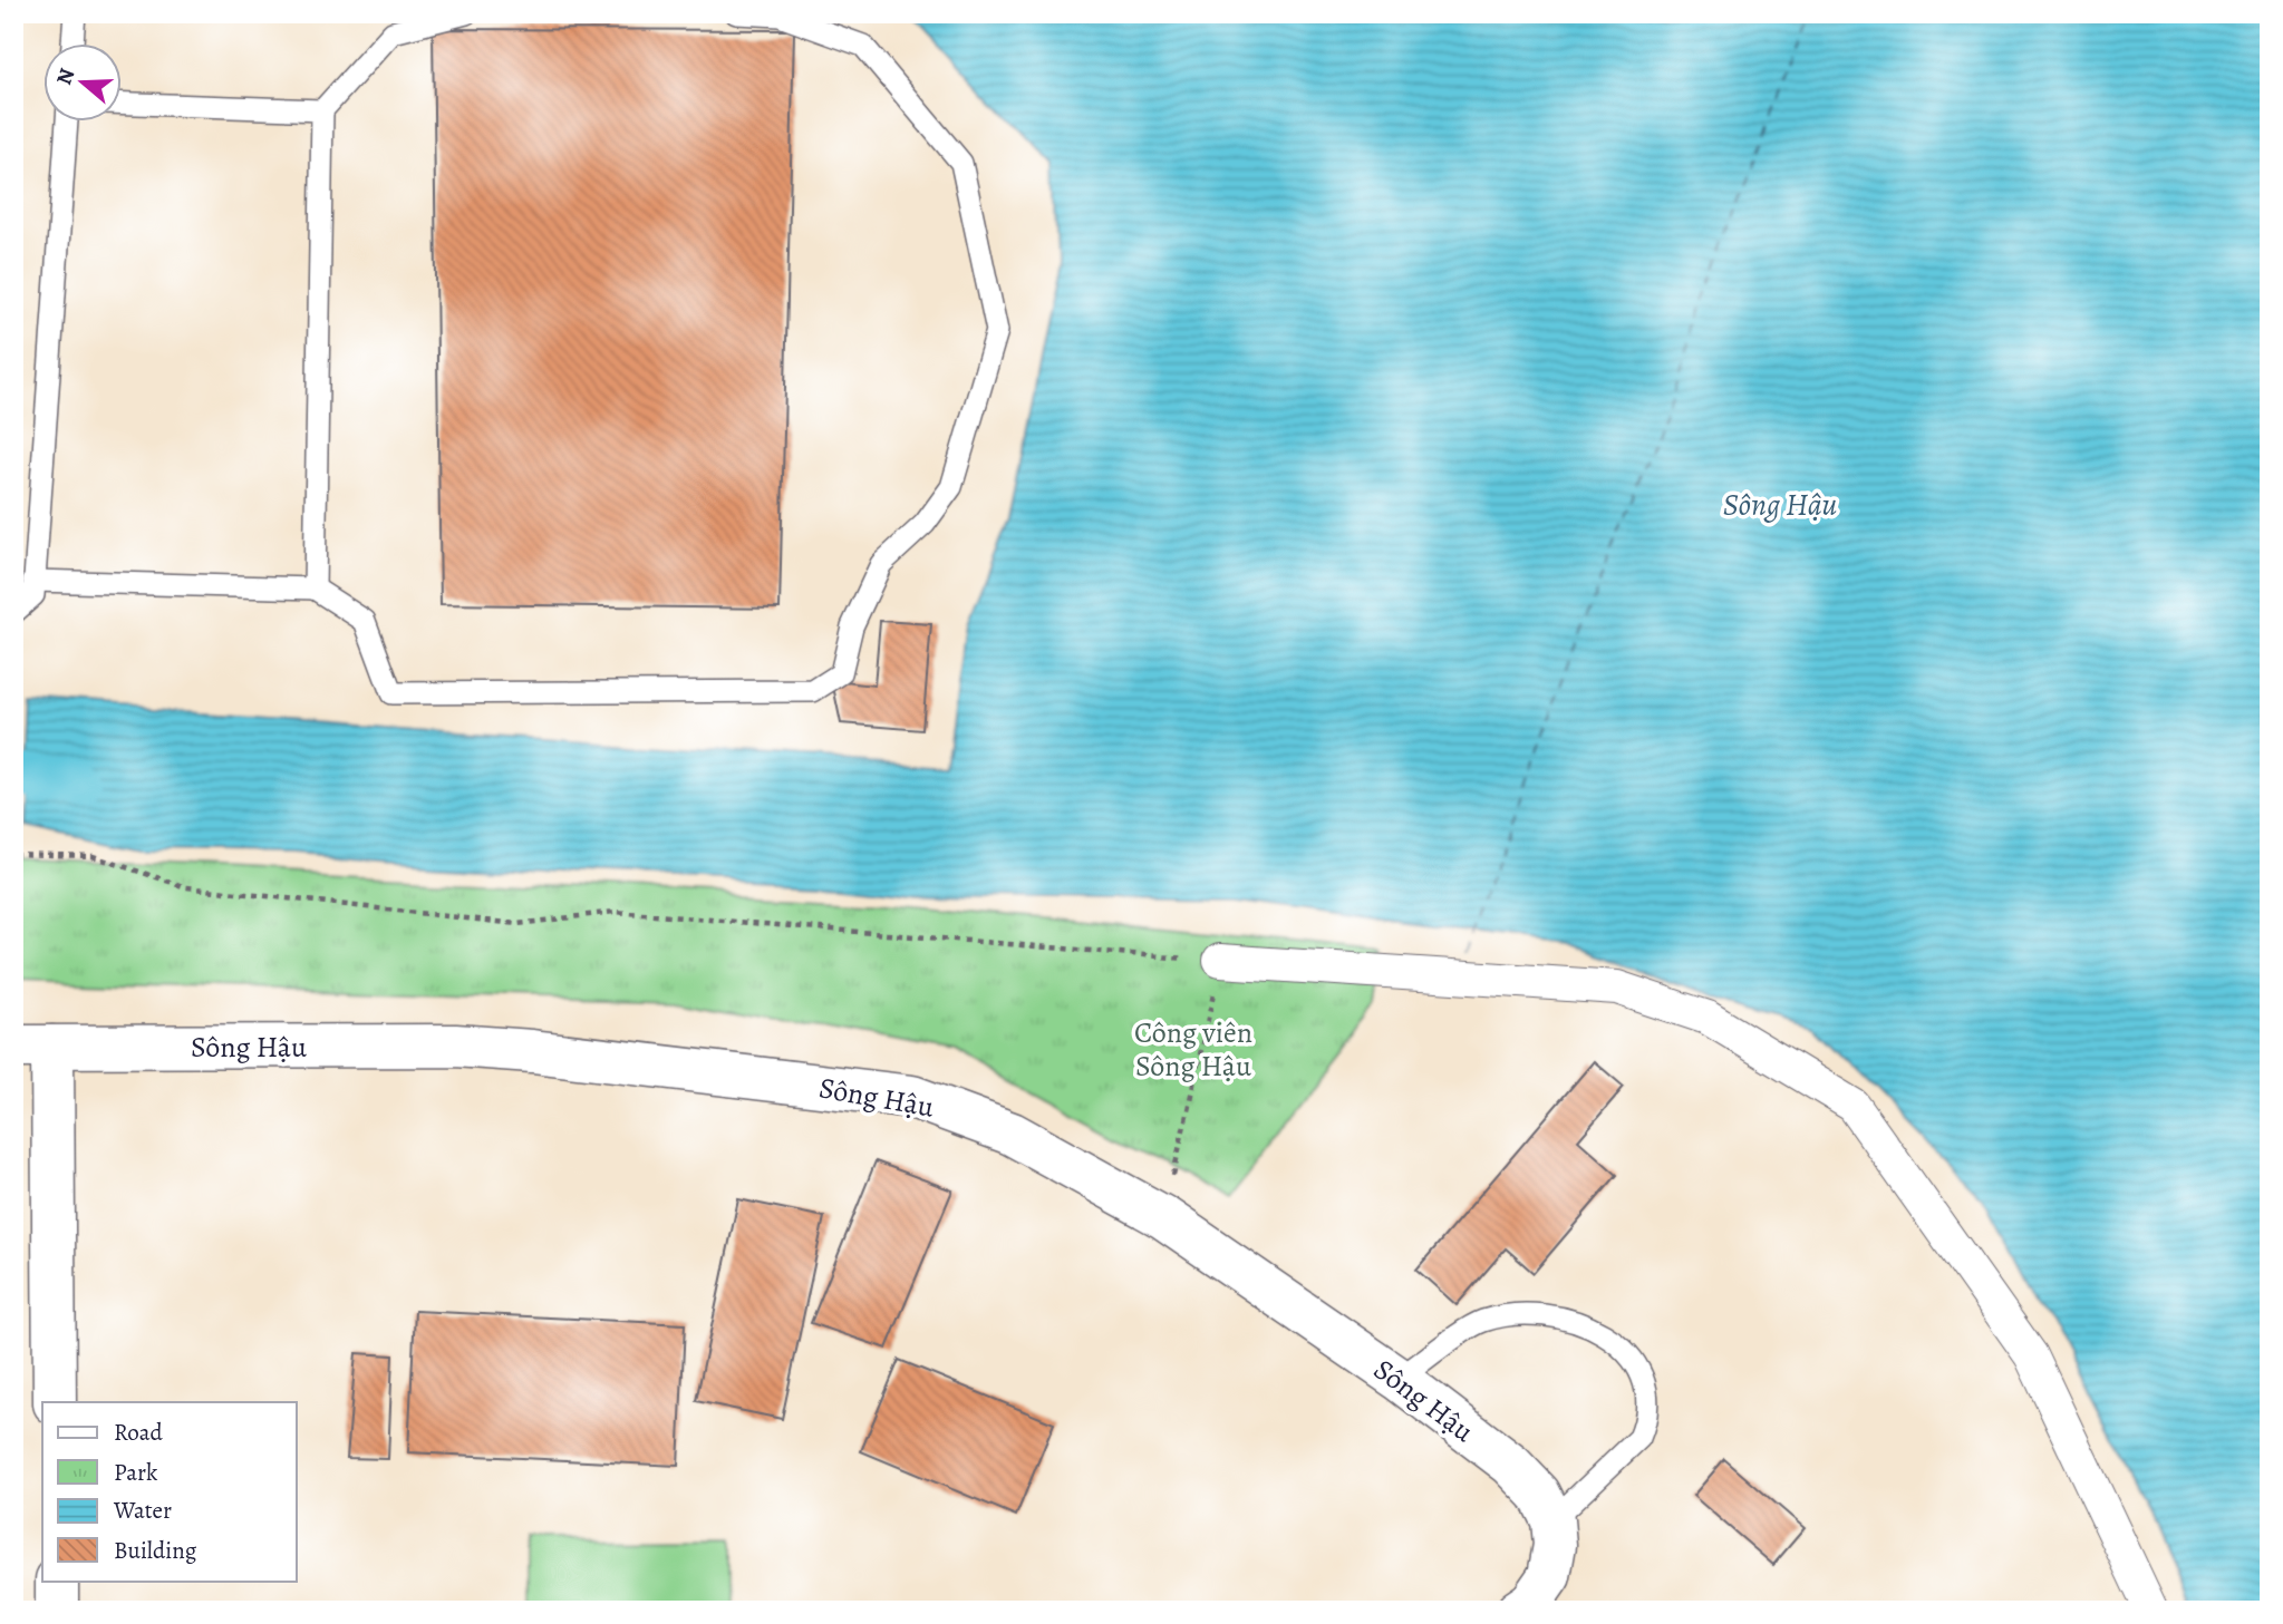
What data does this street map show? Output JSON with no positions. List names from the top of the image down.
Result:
{
  "streets": {
    "street": ["Sông Hậu"]
  },
  "water": ["Sông Hậu"],
  "parks": ["Công viên Sông Hậu"],
  "legend": [
    "Road",
    "Park",
    "Water",
    "Building"
  ],
  "north": "left"
}
